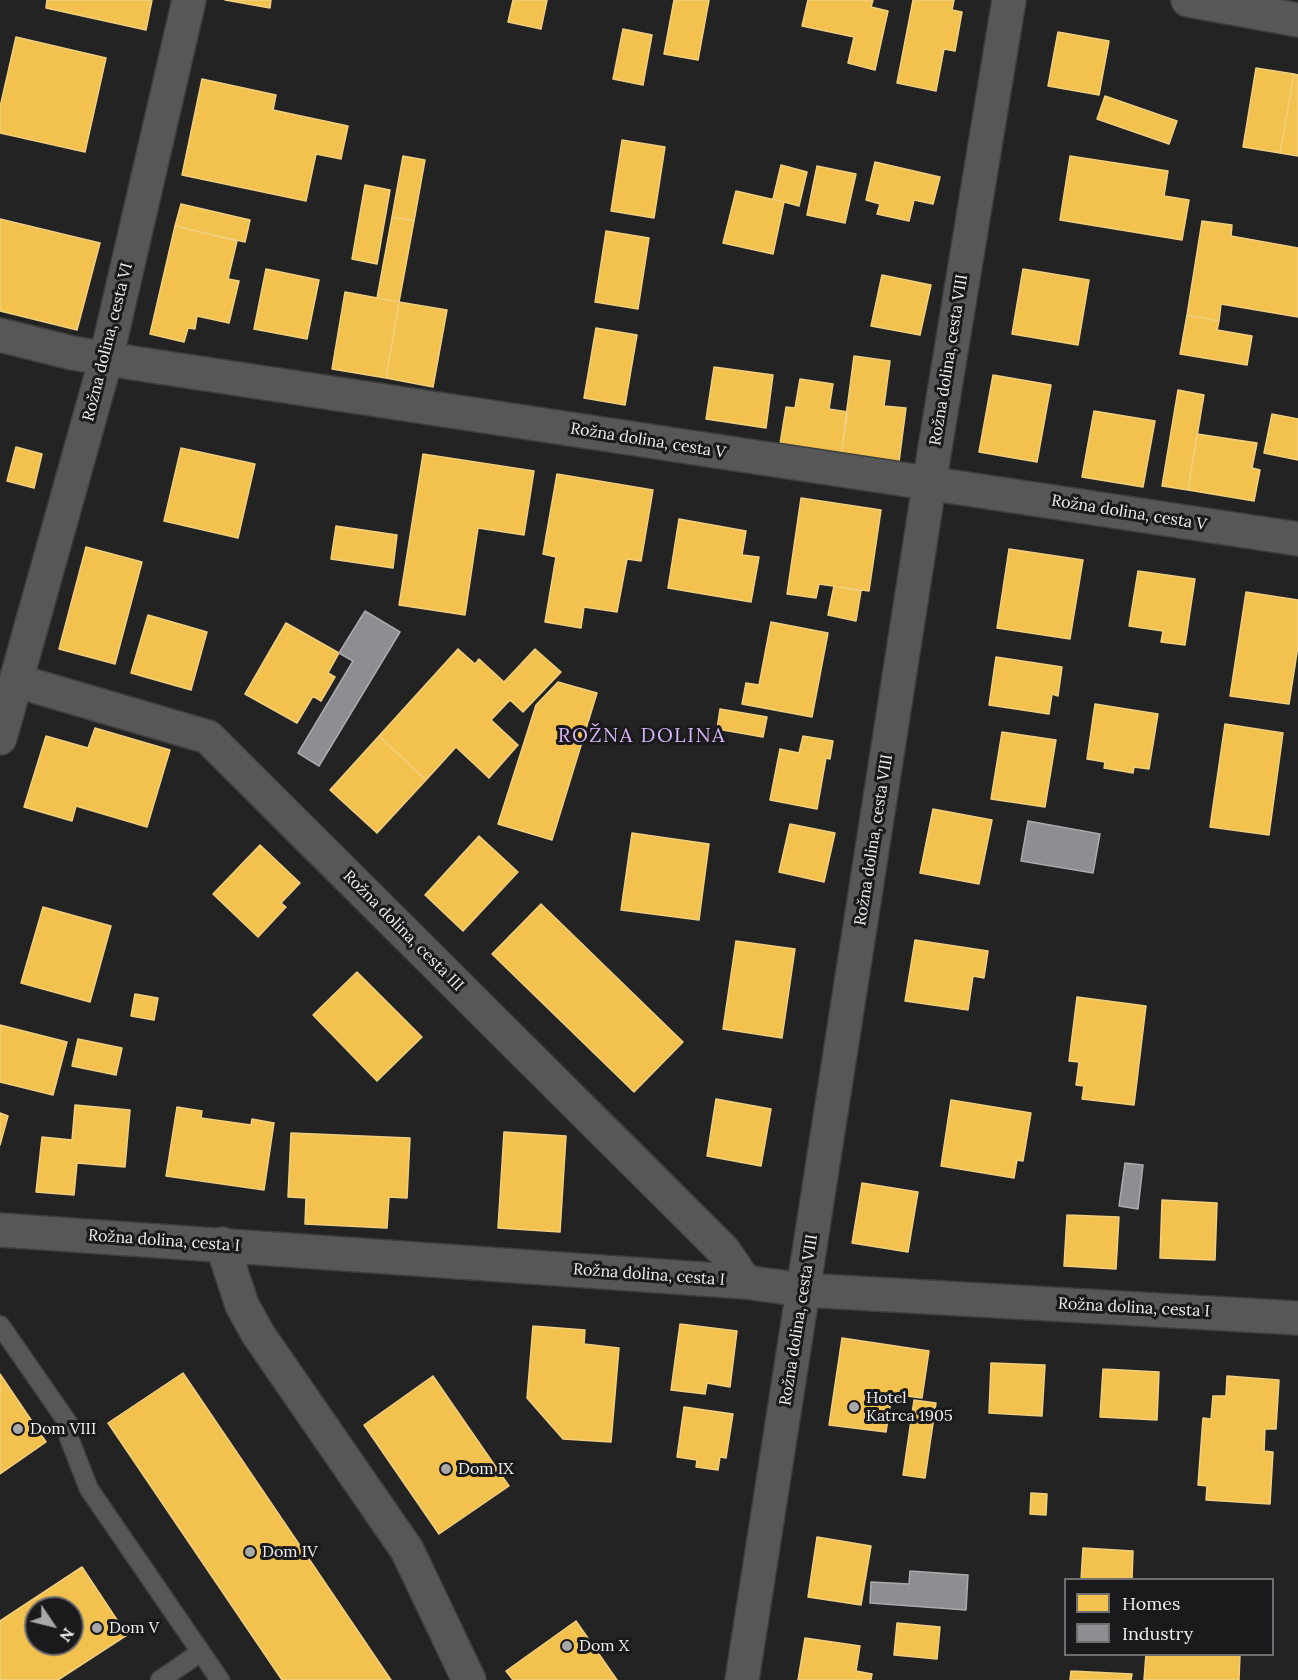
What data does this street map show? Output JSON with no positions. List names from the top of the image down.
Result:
{
  "streets": {
    "street": [
      "Rožna dolina, cesta VI",
      "Rožna dolina, cesta VIII",
      "Rožna dolina, cesta V",
      "Rožna dolina, cesta III",
      "Rožna dolina, cesta I"
    ]
  },
  "crossings": [
    ["Rožna dolina, cesta VI", "Rožna dolina, cesta V"],
    ["Rožna dolina, cesta VI", "Rožna dolina, cesta III"],
    ["Rožna dolina, cesta VIII", "Rožna dolina, cesta V"],
    ["Rožna dolina, cesta VIII", "Rožna dolina, cesta I"],
    ["Rožna dolina, cesta III", "Rožna dolina, cesta I"]
  ],
  "districts": ["ROŽNA DOLINA"],
  "places": [
    "Hotel Katrca 1905",
    "Dom VIII",
    "Dom IX",
    "Dom IV",
    "Dom V",
    "Dom X"
  ],
  "legend": ["Homes", "Industry"],
  "north": "bottom right"
}
